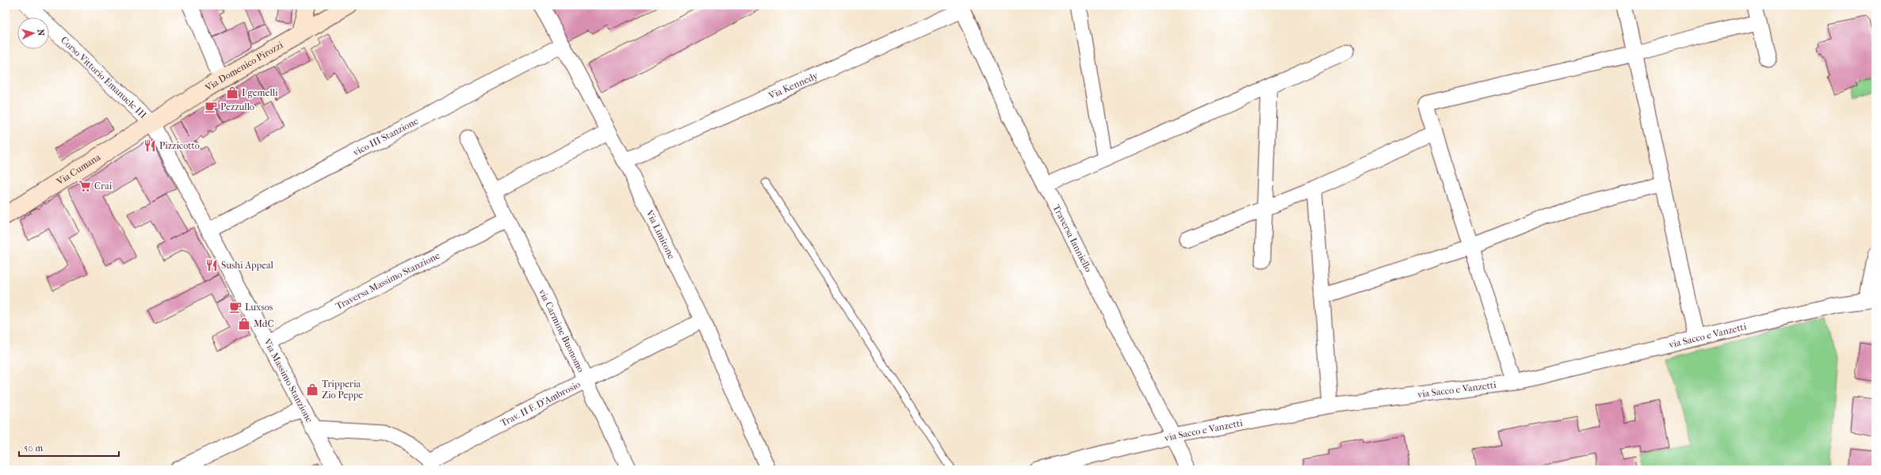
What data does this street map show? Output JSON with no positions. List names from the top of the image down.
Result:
{
  "streets": {
    "street": [
      "Via Domenico Pirozzi",
      "Corso Vittorio Emanuele III",
      "Via Kennedy",
      "vico III Stanzione",
      "Via Cumana",
      "Via Limitone",
      "Traversa Ianniello",
      "Traversa Massimo Stanzione",
      "via Carmine Buonomo",
      "via Sacco e Vanzetti",
      "Via Massimo Stanzione",
      "Trav. II F. D'Ambrosio"
    ]
  },
  "crossings": [
    ["Via Domenico Pirozzi", "Corso Vittorio Emanuele III"],
    ["Via Domenico Pirozzi", "Via Cumana"],
    ["Via Domenico Pirozzi", "Via Massimo Stanzione"],
    ["Corso Vittorio Emanuele III", "Via Cumana"],
    ["Corso Vittorio Emanuele III", "Via Massimo Stanzione"],
    ["Via Kennedy", "Via Limitone"],
    ["Via Kennedy", "Traversa Ianniello"],
    ["vico III Stanzione", "Via Limitone"],
    ["vico III Stanzione", "Via Massimo Stanzione"],
    ["Via Cumana", "Via Massimo Stanzione"],
    ["Via Limitone", "Trav. II F. D'Ambrosio"],
    ["Traversa Ianniello", "via Sacco e Vanzetti"],
    ["Traversa Massimo Stanzione", "via Carmine Buonomo"],
    ["Traversa Massimo Stanzione", "Via Massimo Stanzione"],
    ["via Carmine Buonomo", "Trav. II F. D'Ambrosio"]
  ],
  "places": {
    "shop": ["I gemelli", "MdC", "Tripperia Zio Peppe"],
    "cafe": ["Pezzullo", "Luxsos"],
    "restaurant": ["Pizzicotto", "Sushi Appeal"],
    "supermarket": ["Crai"]
  },
  "scale_bar": "50 m",
  "north": "right"
}
